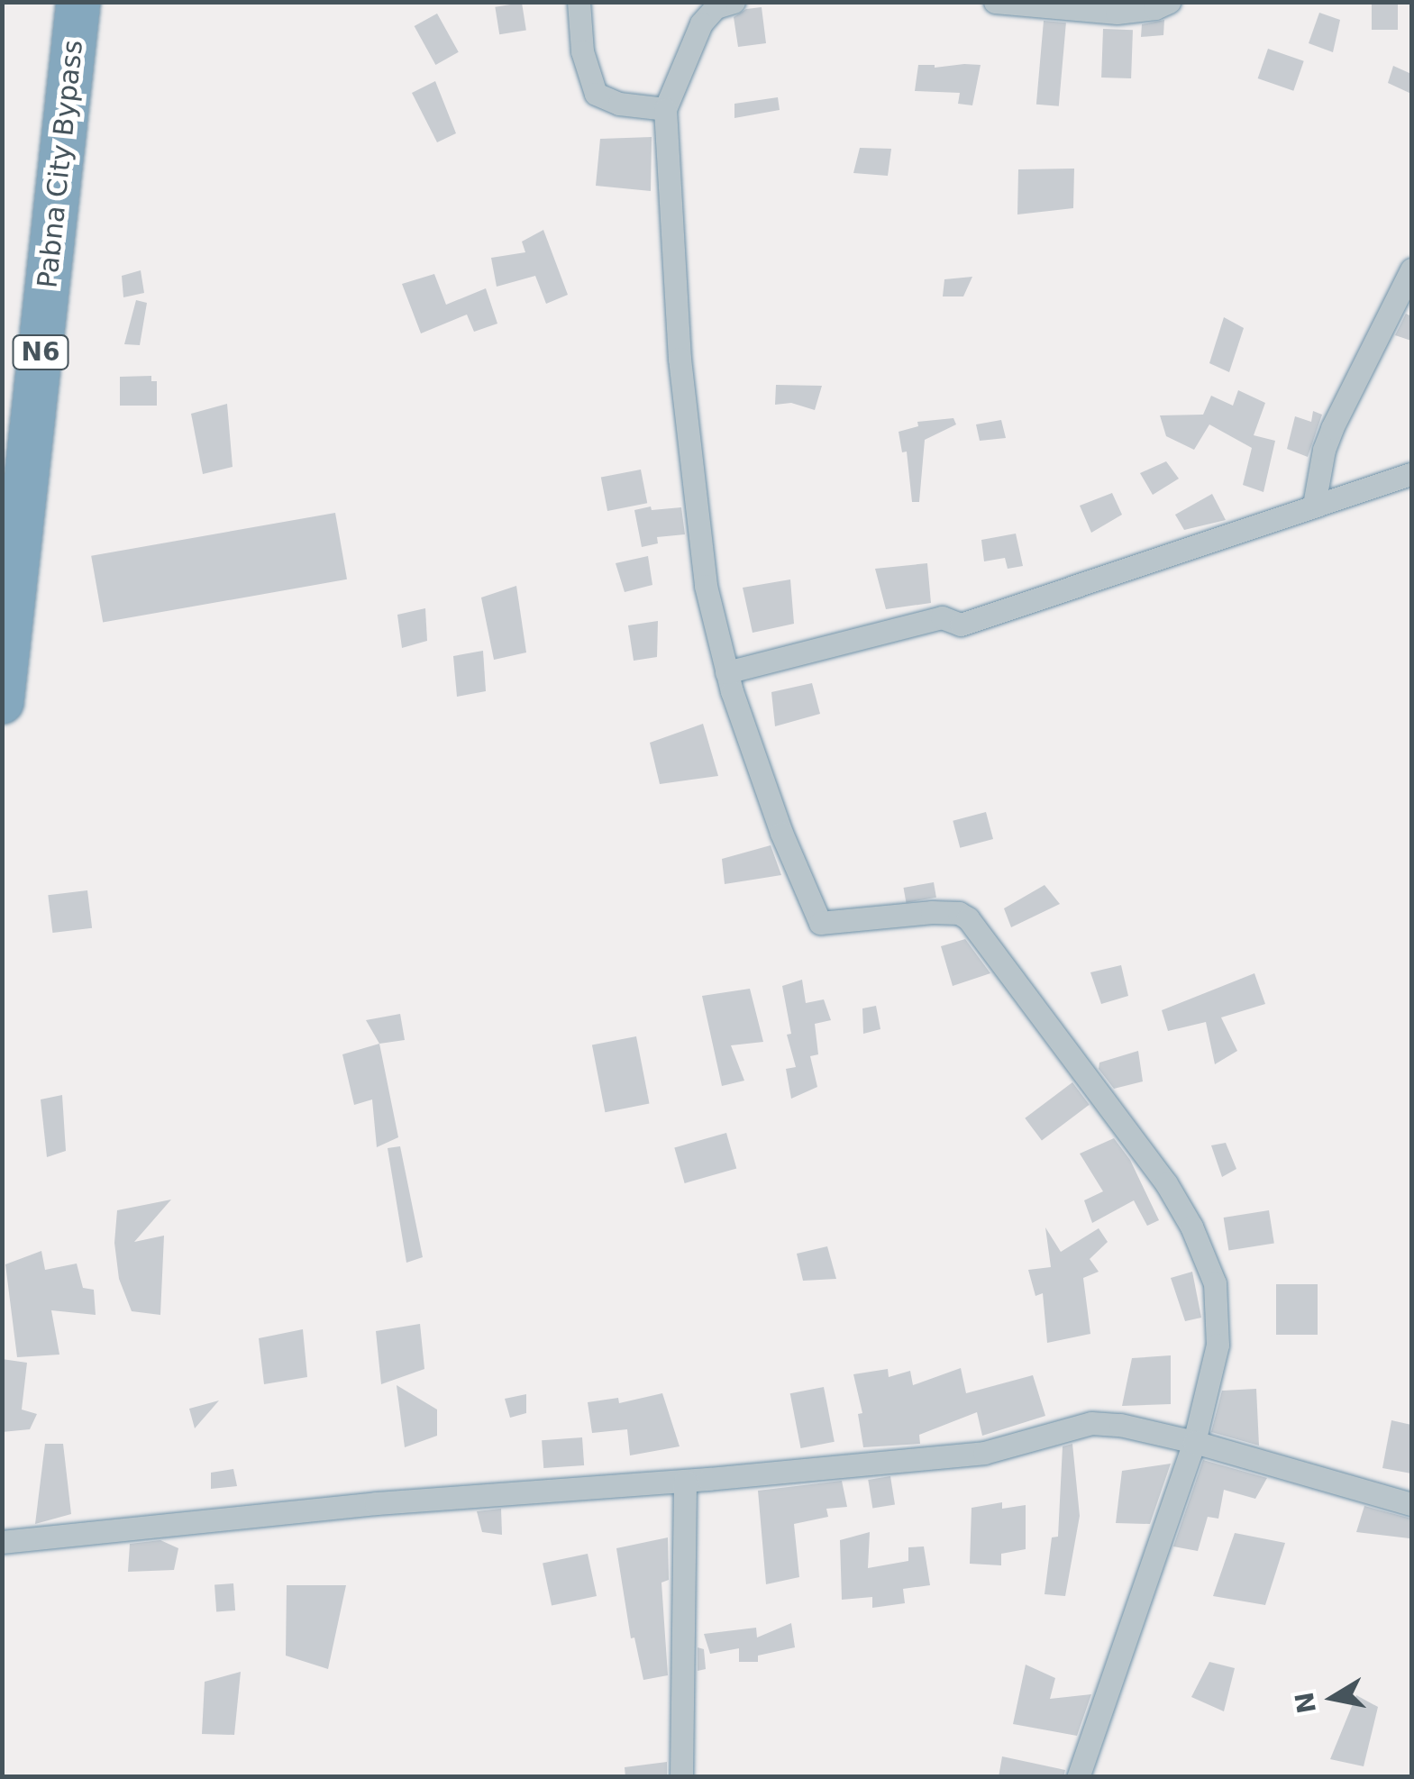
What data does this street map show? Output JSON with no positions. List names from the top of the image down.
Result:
{
  "streets": {
    "highway": ["Pabna City Bypass", "N6"]
  },
  "north": "left"
}
